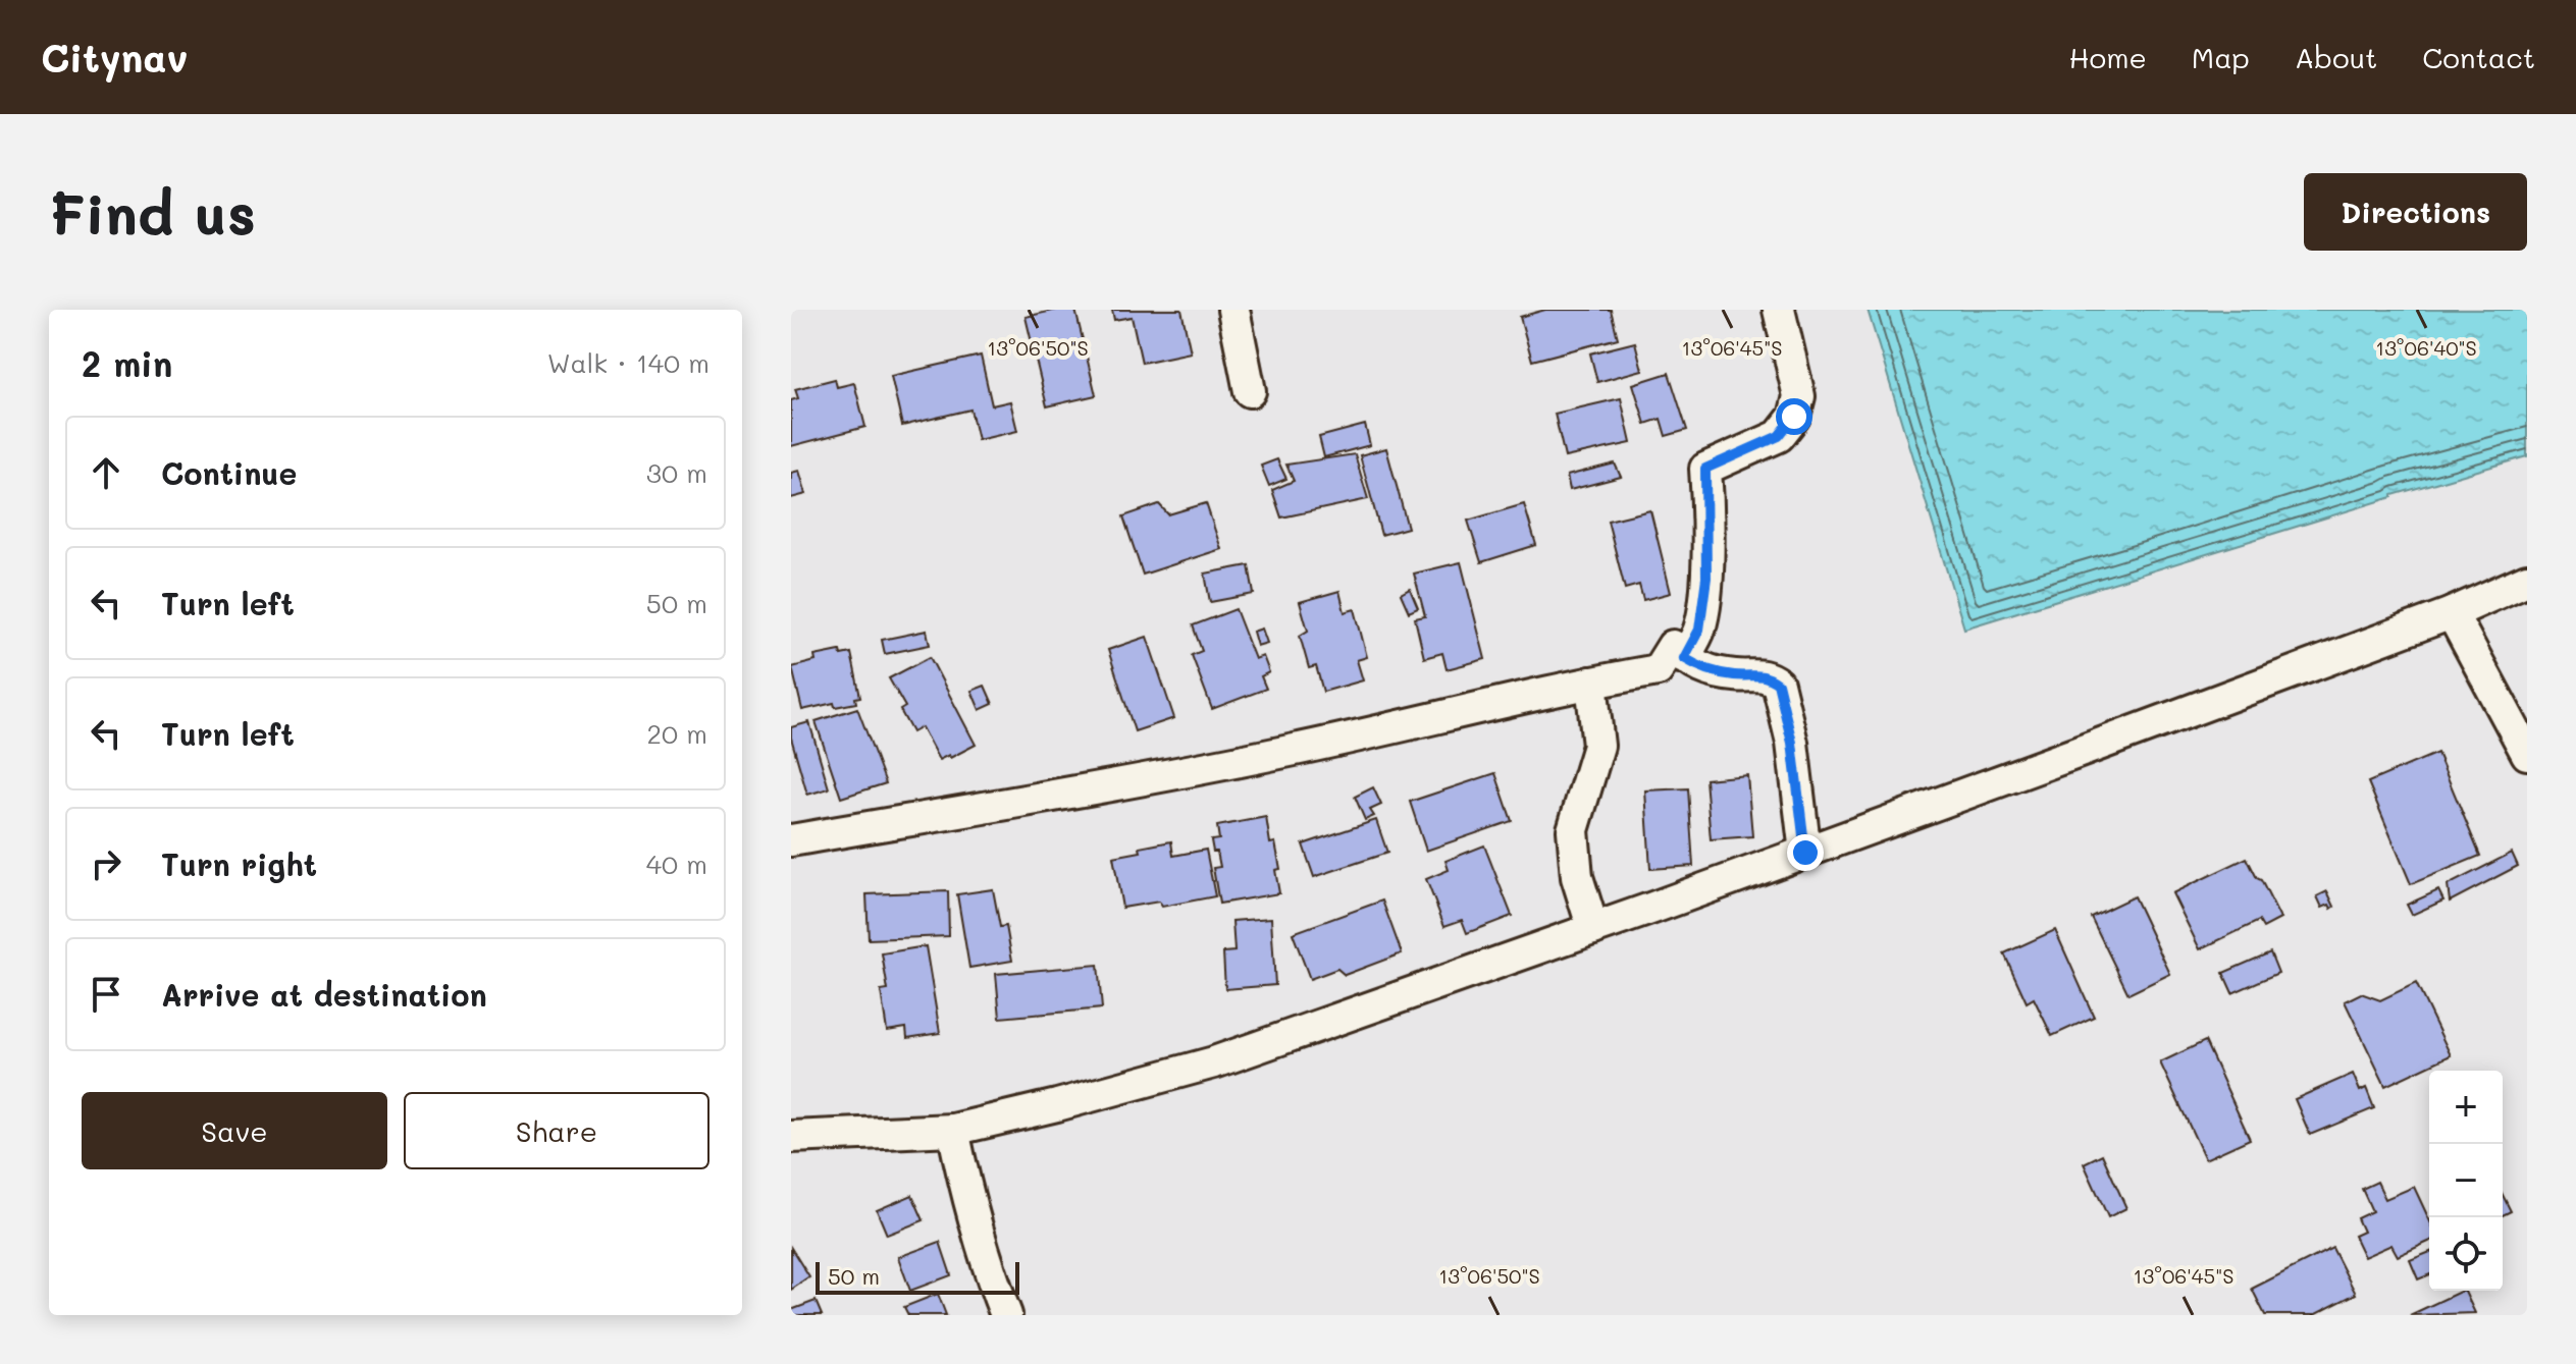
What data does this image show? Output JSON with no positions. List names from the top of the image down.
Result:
{
  "scale_bar": "50 m",
  "page": {
    "header": "Citynav",
    "nav": [
      "Home",
      "Map",
      "About",
      "Contact"
    ],
    "buttons": [
      "Directions",
      ["Save", "Share"]
    ],
    "title": "Find us",
    "heading": ["2 min", "Walk · 140 m"],
    "list": [
      ["Continue", "30 m"],
      ["Turn left", "50 m"],
      ["Turn left", "20 m"],
      ["Turn right", "40 m"],
      "Arrive at destination"
    ],
    "map_buttons": ["+", "−"],
    "scale": "50 m"
  },
  "coordinates": ["13°06'50\"S", "13°06'45\"S", "13°06'40\"S"]
}
